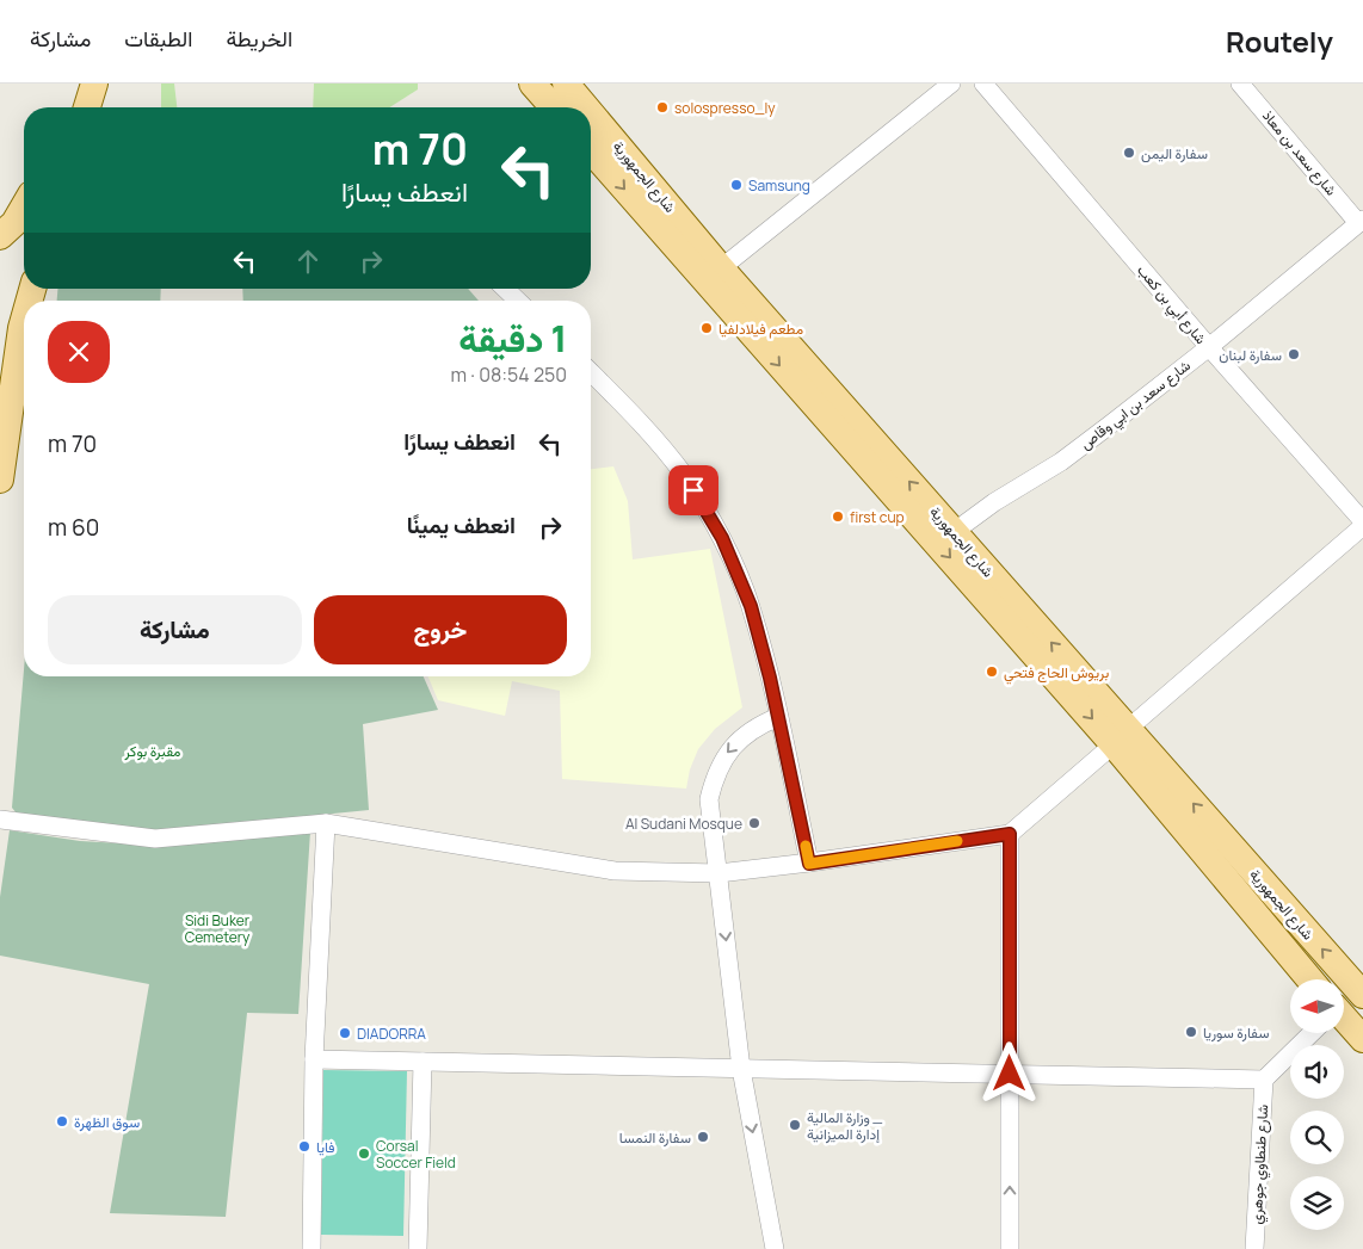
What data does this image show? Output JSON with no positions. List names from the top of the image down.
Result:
{
  "streets": {
    "main road": ["شارع الجمهورية"],
    "street": [
      "شارع سعد بن معاذ",
      "شارع أبي بن كعب",
      "شارع سعد بن ابي وقاص",
      "شارع طنطاوي جوهري"
    ]
  },
  "crossings": [
    ["شارع سعد بن معاذ", "شارع سعد بن ابي وقاص"],
    ["شارع الجمهورية", "شارع سعد بن ابي وقاص"],
    ["شارع أبي بن كعب", "شارع سعد بن ابي وقاص"]
  ],
  "parks": ["مقبرة بوكر", "Sidi Buker Cemetery"],
  "places": [
    "solospresso_ly",
    "سفارة اليمن",
    "Samsung",
    "مطعم فيلادلفيا",
    "سفارة لبنان",
    "first cup",
    "بريوش الحاج فتحي",
    "Al Sudani Mosque",
    "سفارة سوريا",
    "DIADORRA",
    "سوق الظهرة",
    "وزارة المالية _ إدارة الميزانية",
    "سفارة النمسا",
    "فايا",
    "Corsal Soccer Field"
  ],
  "north": "left",
  "page": {
    "header": "Routely",
    "nav": ["الخريطة", "الطبقات", "مشاركة"],
    "turn": ["70 m", "انعطف يسارًا"],
    "heading": ["1 دقيقة", "250 m · 08:54"],
    "list": [
      {
        "name": "انعطف يسارًا",
        "value": "70 m"
      },
      {
        "name": "انعطف يمينًا",
        "value": "60 m"
      }
    ],
    "buttons": ["خروج", "مشاركة"]
  }
}
